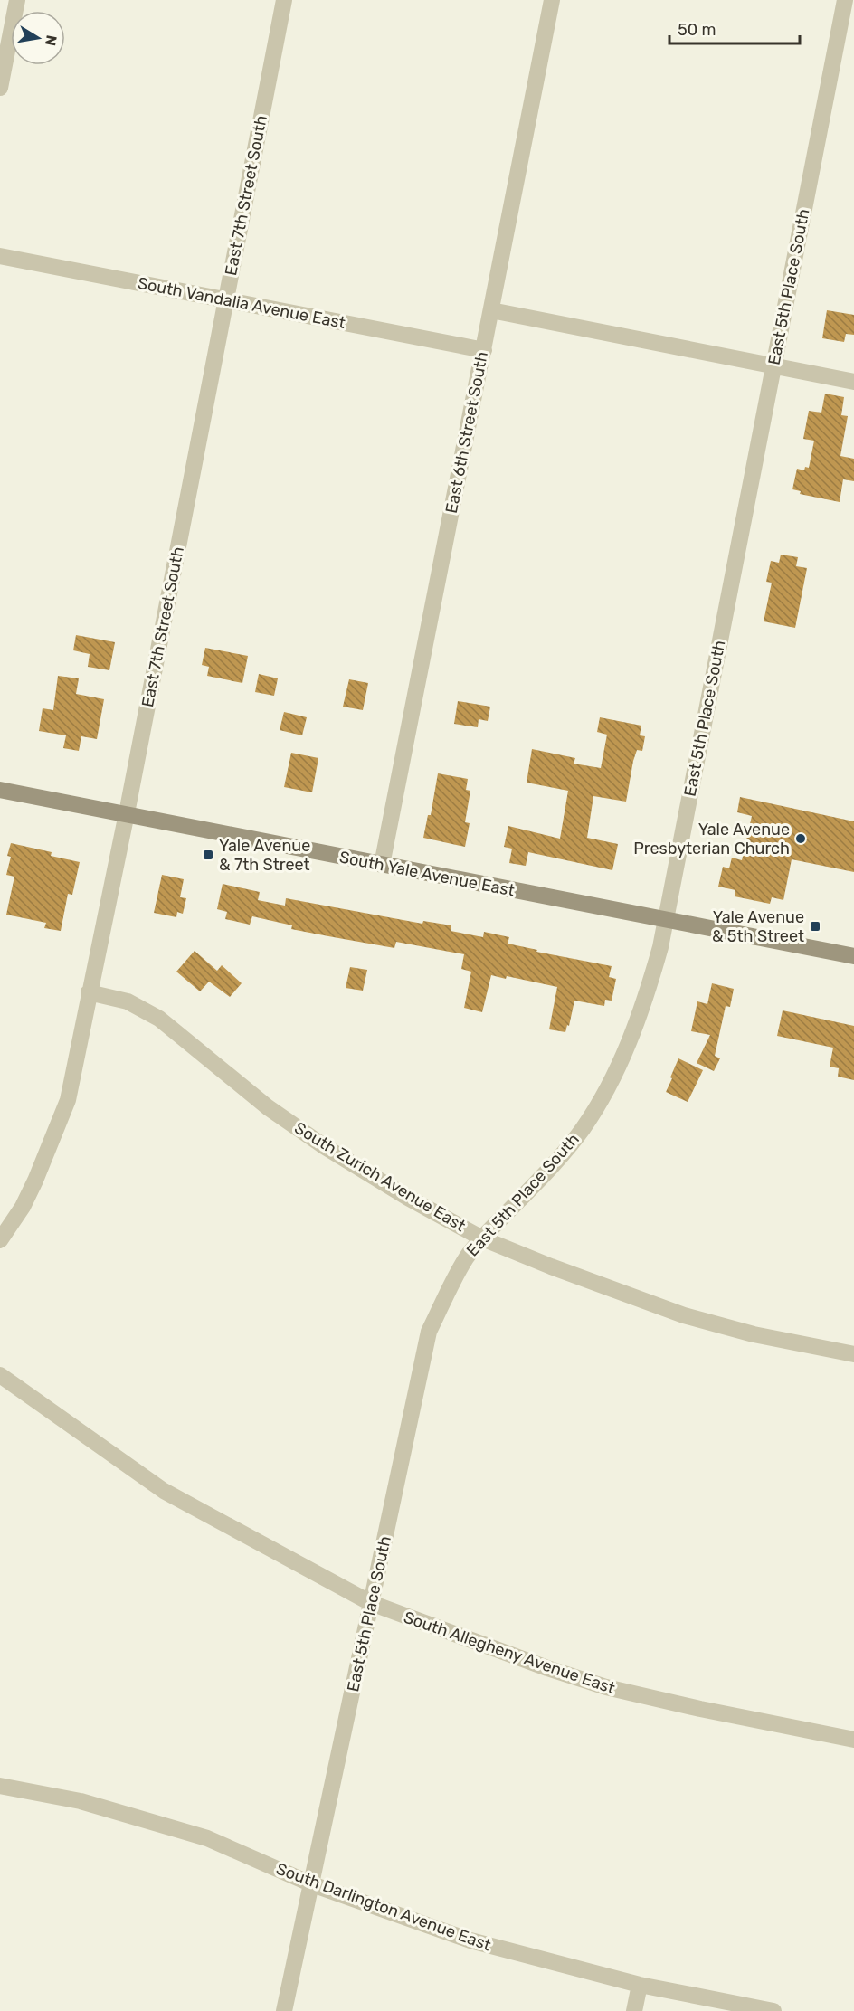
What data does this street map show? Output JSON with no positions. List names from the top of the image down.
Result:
{
  "streets": {
    "main road": ["South Yale Avenue East"],
    "street": [
      "East 7th Street South",
      "East 5th Place South",
      "South Vandalia Avenue East",
      "East 6th Street South",
      "South Zurich Avenue East",
      "South Allegheny Avenue East",
      "South Darlington Avenue East"
    ]
  },
  "crossings": [
    ["East 7th Street South", "South Vandalia Avenue East"],
    ["East 7th Street South", "South Yale Avenue East"],
    ["East 7th Street South", "South Zurich Avenue East"],
    ["East 5th Place South", "South Yale Avenue East"],
    ["East 5th Place South", "South Zurich Avenue East"],
    ["East 5th Place South", "South Allegheny Avenue East"],
    ["East 5th Place South", "South Darlington Avenue East"],
    ["South Vandalia Avenue East", "East 6th Street South"],
    ["East 6th Street South", "South Yale Avenue East"]
  ],
  "places": {
    "other": ["Yale Avenue Presbyterian Church"],
    "transit": ["Yale Avenue & 7th Street", "Yale Avenue & 5th Street"]
  },
  "scale_bar": "50 m",
  "north": "right"
}
